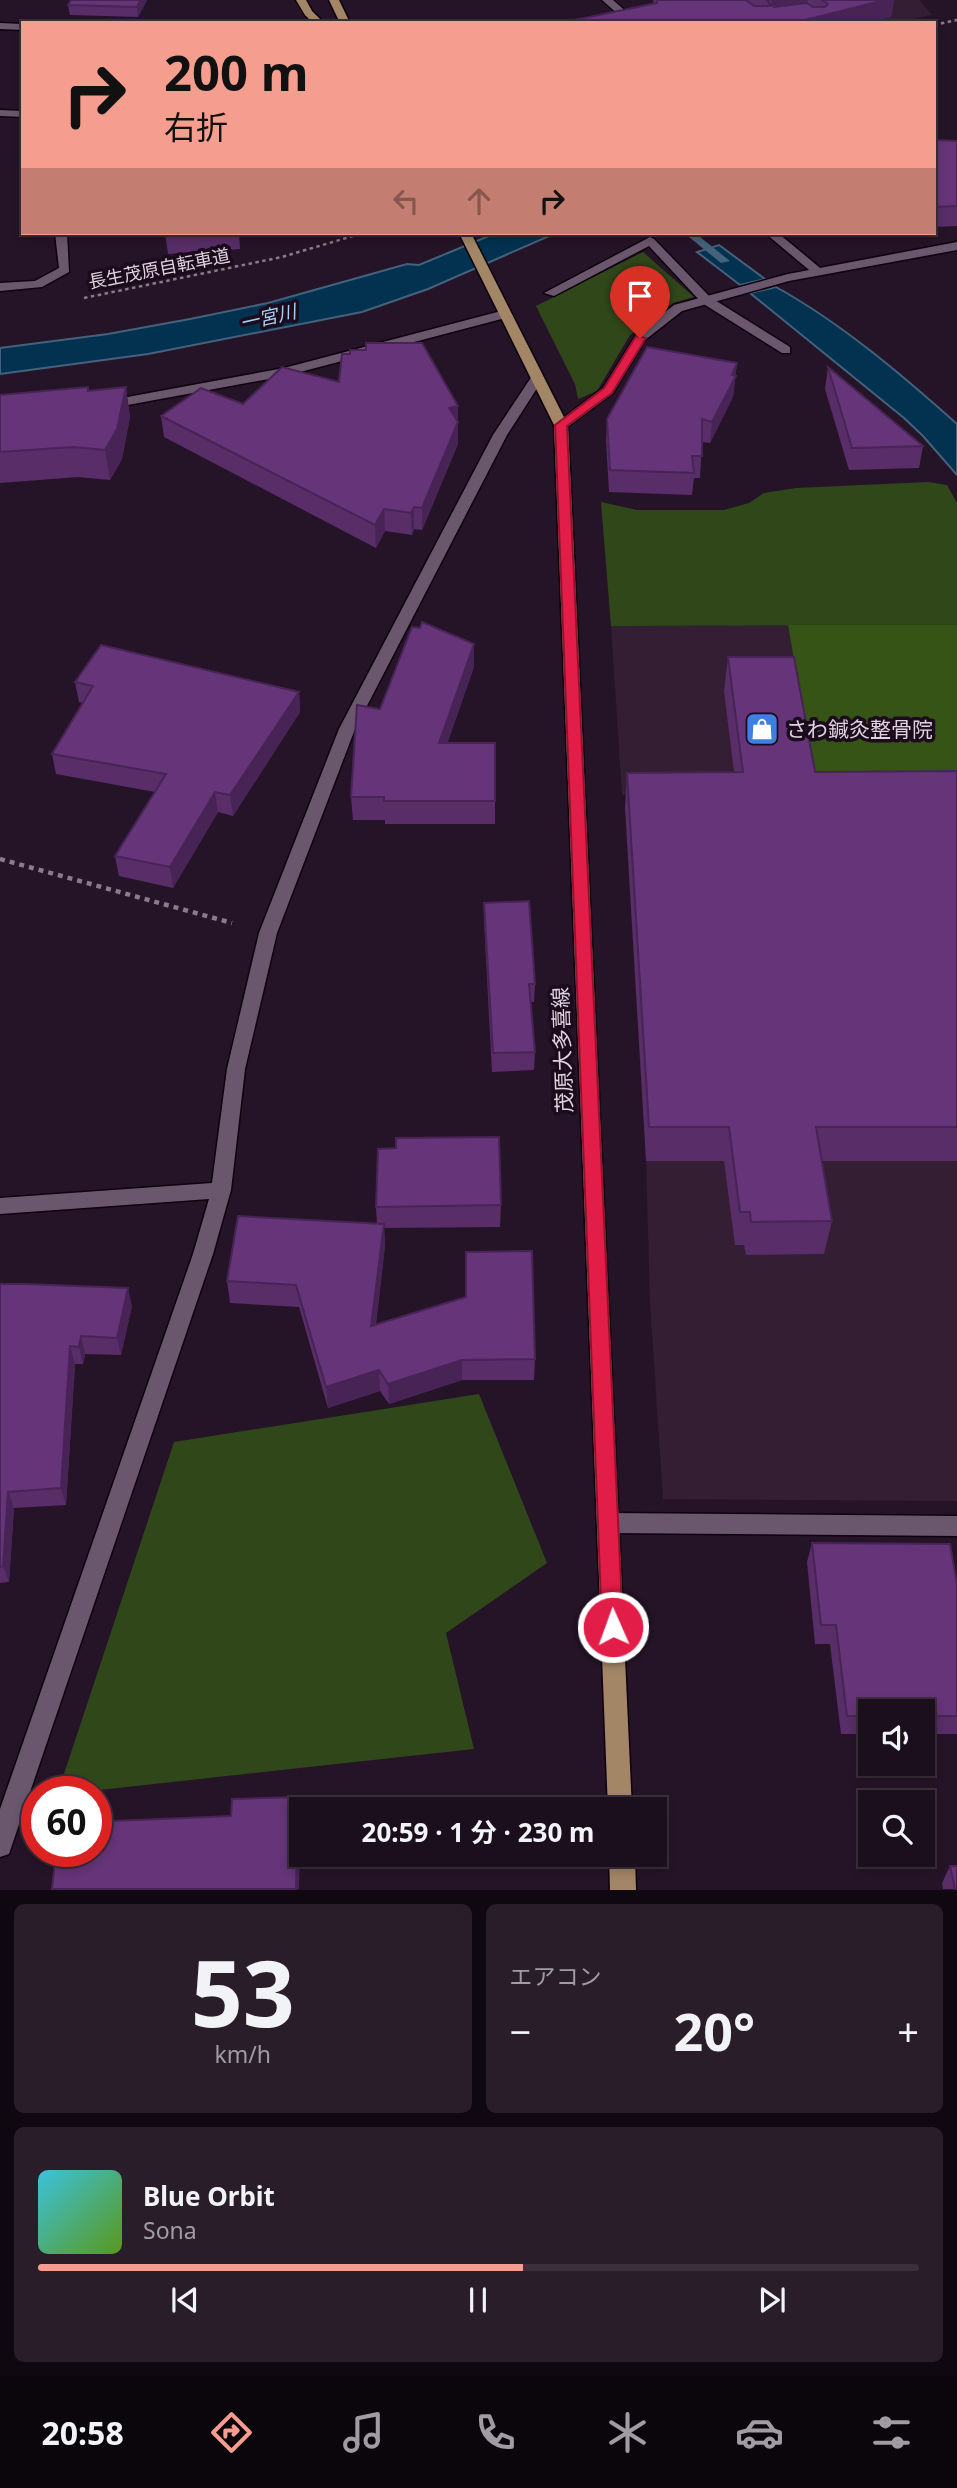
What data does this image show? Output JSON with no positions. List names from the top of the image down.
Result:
{
  "streets": {
    "main road": ["茂原大多喜線"],
    "path": ["長生茂原自転車道"]
  },
  "water": ["一宮川"],
  "places": {
    "shop": ["さわ鍼灸整骨院"]
  },
  "page": {
    "turn": ["200 m", "右折"],
    "limit": "60",
    "trip": "20:59 · 1 分 · 230 m",
    "tile": [
      ["53", "km/h"],
      "エアコン"
    ],
    "heat": ["−", "20°", "+"],
    "song": ["Blue Orbit", "Sona"],
    "tabs": "20:58"
  }
}
